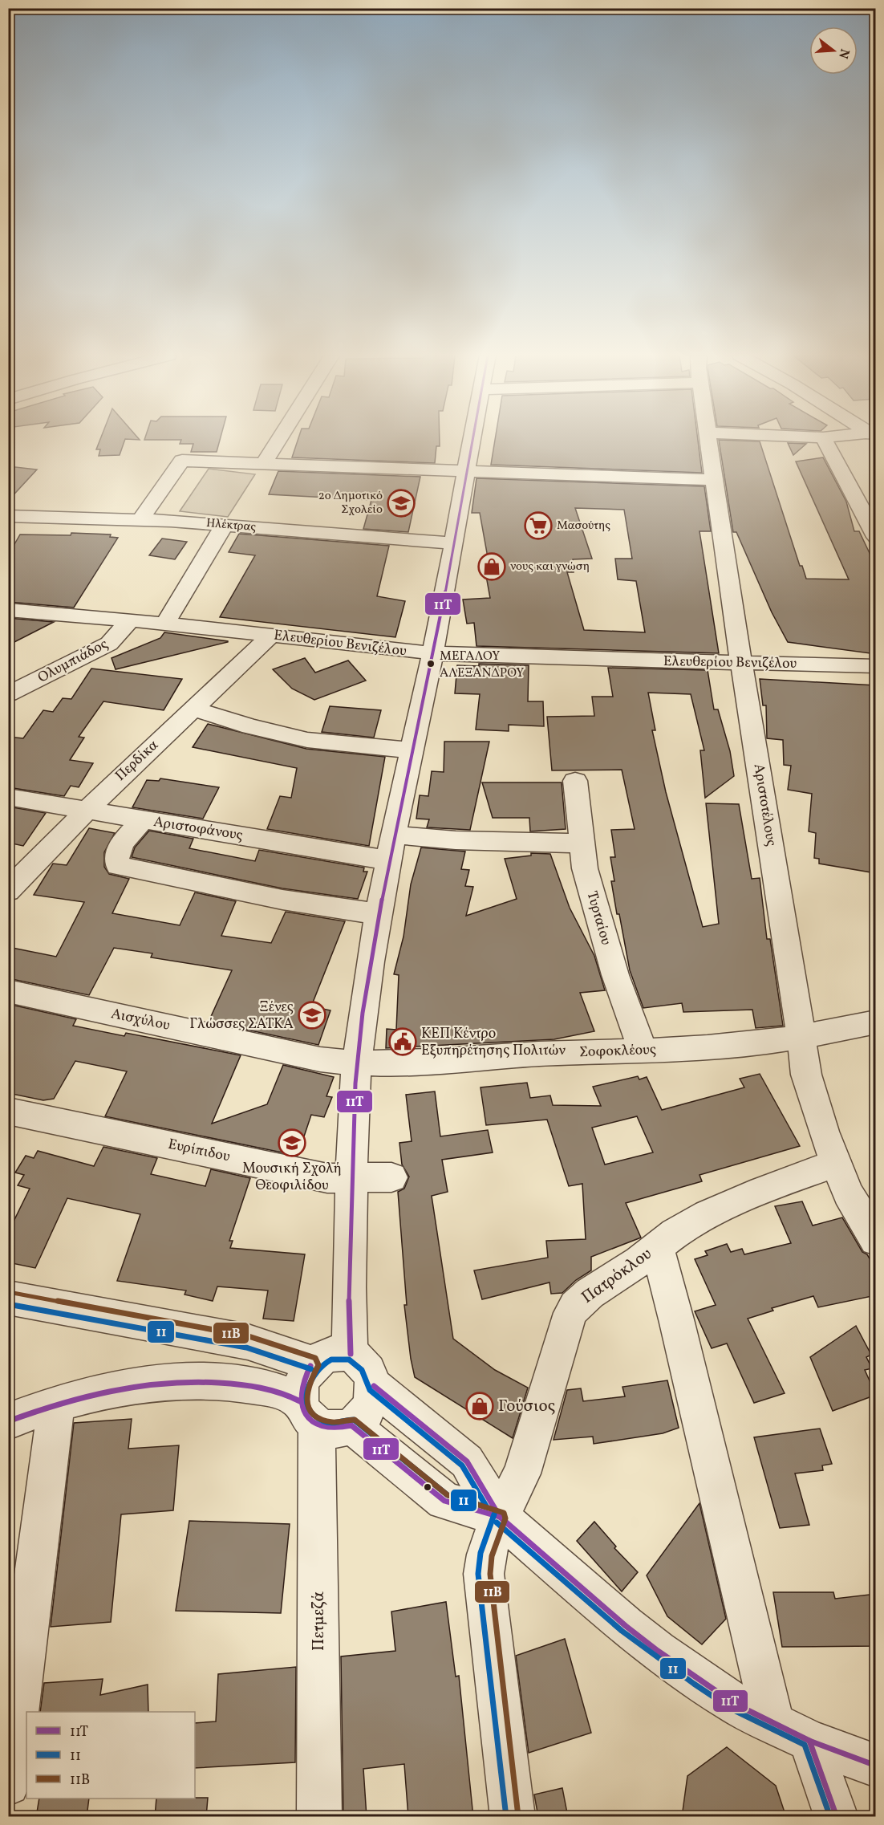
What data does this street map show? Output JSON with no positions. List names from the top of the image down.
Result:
{
  "streets": {
    "street": [
      "Ηλέκτρας",
      "Ελευθερίου Βενιζέλου",
      "Ολυμπιάδος",
      "Περδίκα",
      "Αριστοτέλους",
      "Αριστοφάνους",
      "Τυρταίου",
      "Αισχύλου",
      "Σοφοκλέους",
      "Ευρίπιδου",
      "Πατρόκλου",
      "Πετμεζά"
    ]
  },
  "crossings": [
    ["Ελευθερίου Βενιζέλου", "Ολυμπιάδος"],
    ["Ελευθερίου Βενιζέλου", "Περδίκα"],
    ["Ελευθερίου Βενιζέλου", "Αριστοτέλους"],
    ["Περδίκα", "Αριστοφάνους"],
    ["Αριστοτέλους", "Σοφοκλέους"],
    ["Αριστοτέλους", "Πατρόκλου"],
    ["Τυρταίου", "Σοφοκλέους"],
    ["Αισχύλου", "Σοφοκλέους"]
  ],
  "places": {
    "school or university": ["2ο Δημοτικό Σχολείο", "Ξένες Γλώσσες ΣΑΤΚΑ", "Μουσική Σχολή Θεοφιλίδου"],
    "supermarket": ["Μασούτης"],
    "shop": ["νους και γνώση", "Γούσιος"],
    "other": ["ΜΕΓΑΛΟΥ ΑΛΕΞΑΝΔΡΟΥ"],
    "public building": ["ΚΕΠ Κέντρο Εξυπηρέτησης Πολιτών"]
  },
  "lines": ["transit line 11Τ", "transit line 11Β", "transit line 11"],
  "legend": ["11Τ", "11", "11Β"],
  "north": "right"
}
